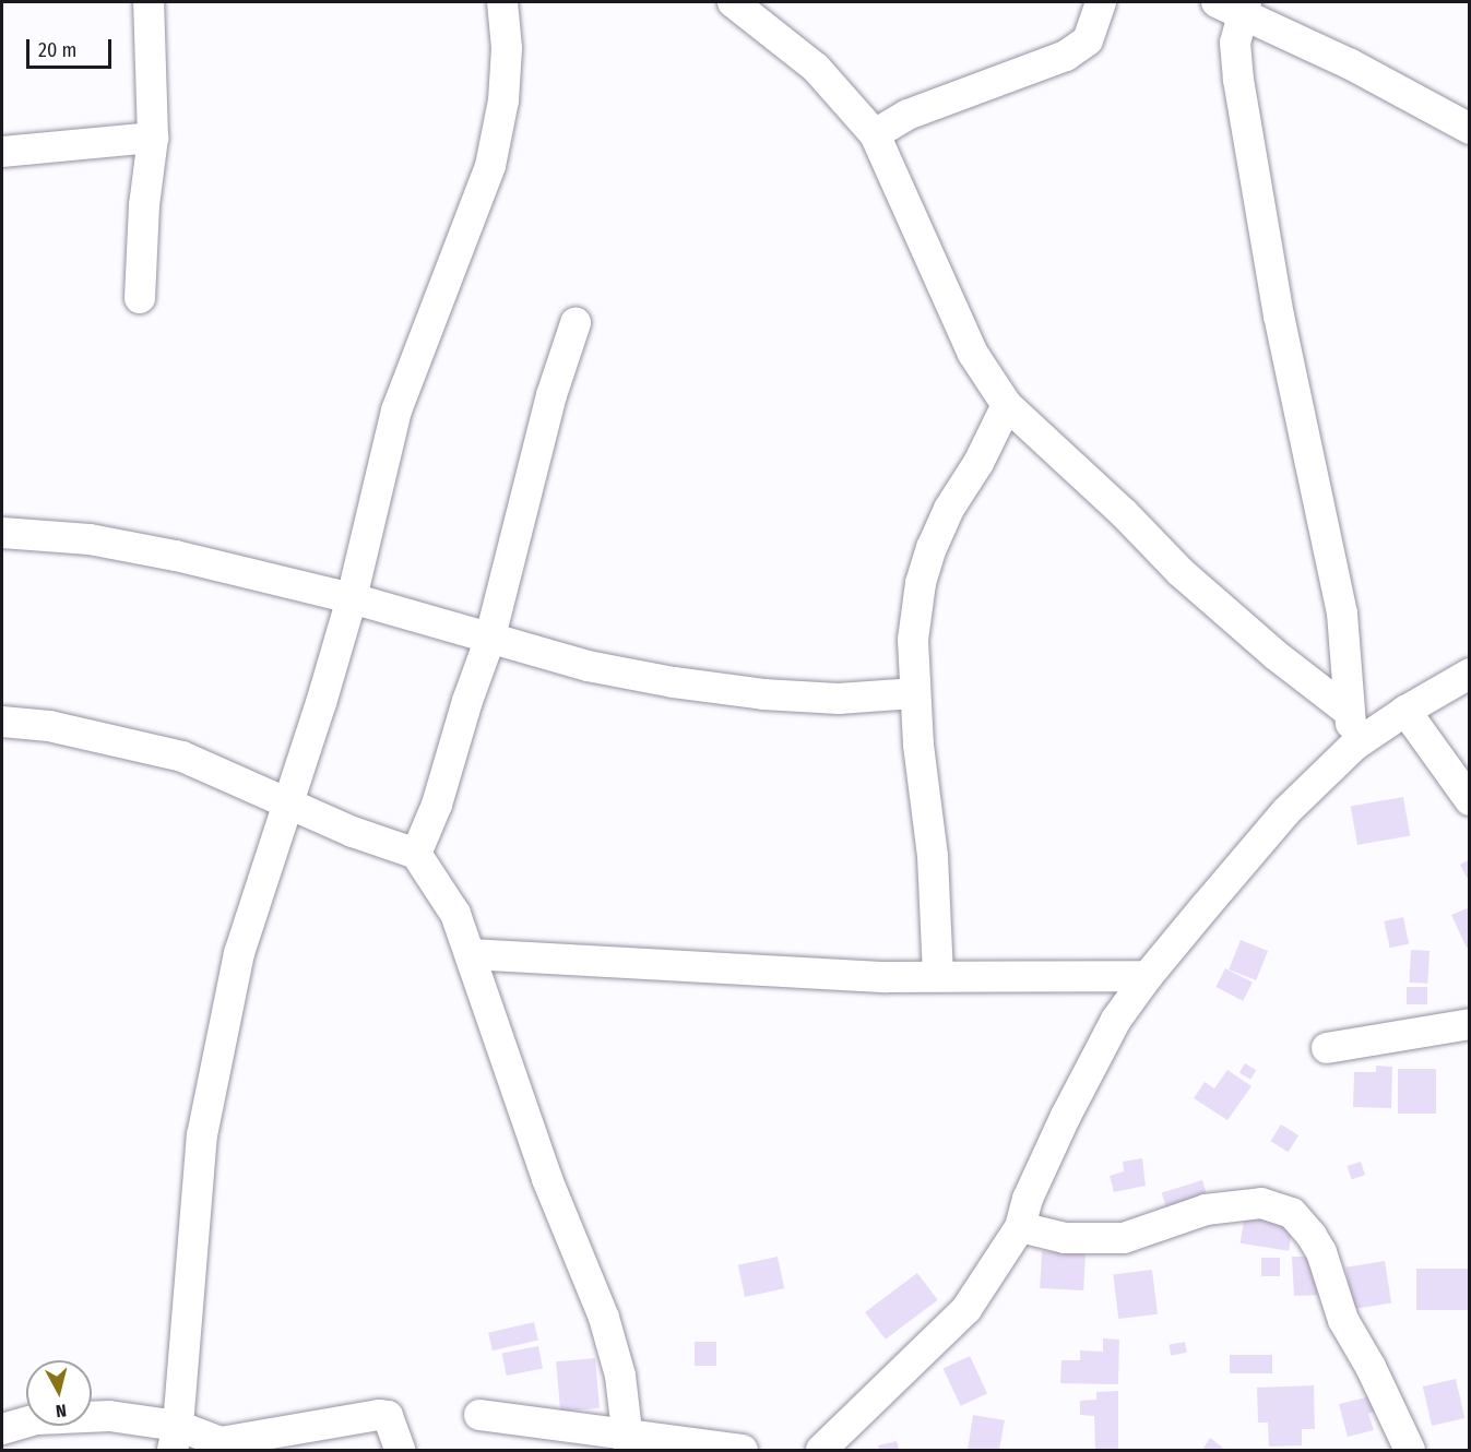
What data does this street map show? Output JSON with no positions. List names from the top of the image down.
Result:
{
  "scale_bar": "20 m",
  "north": "bottom"
}
